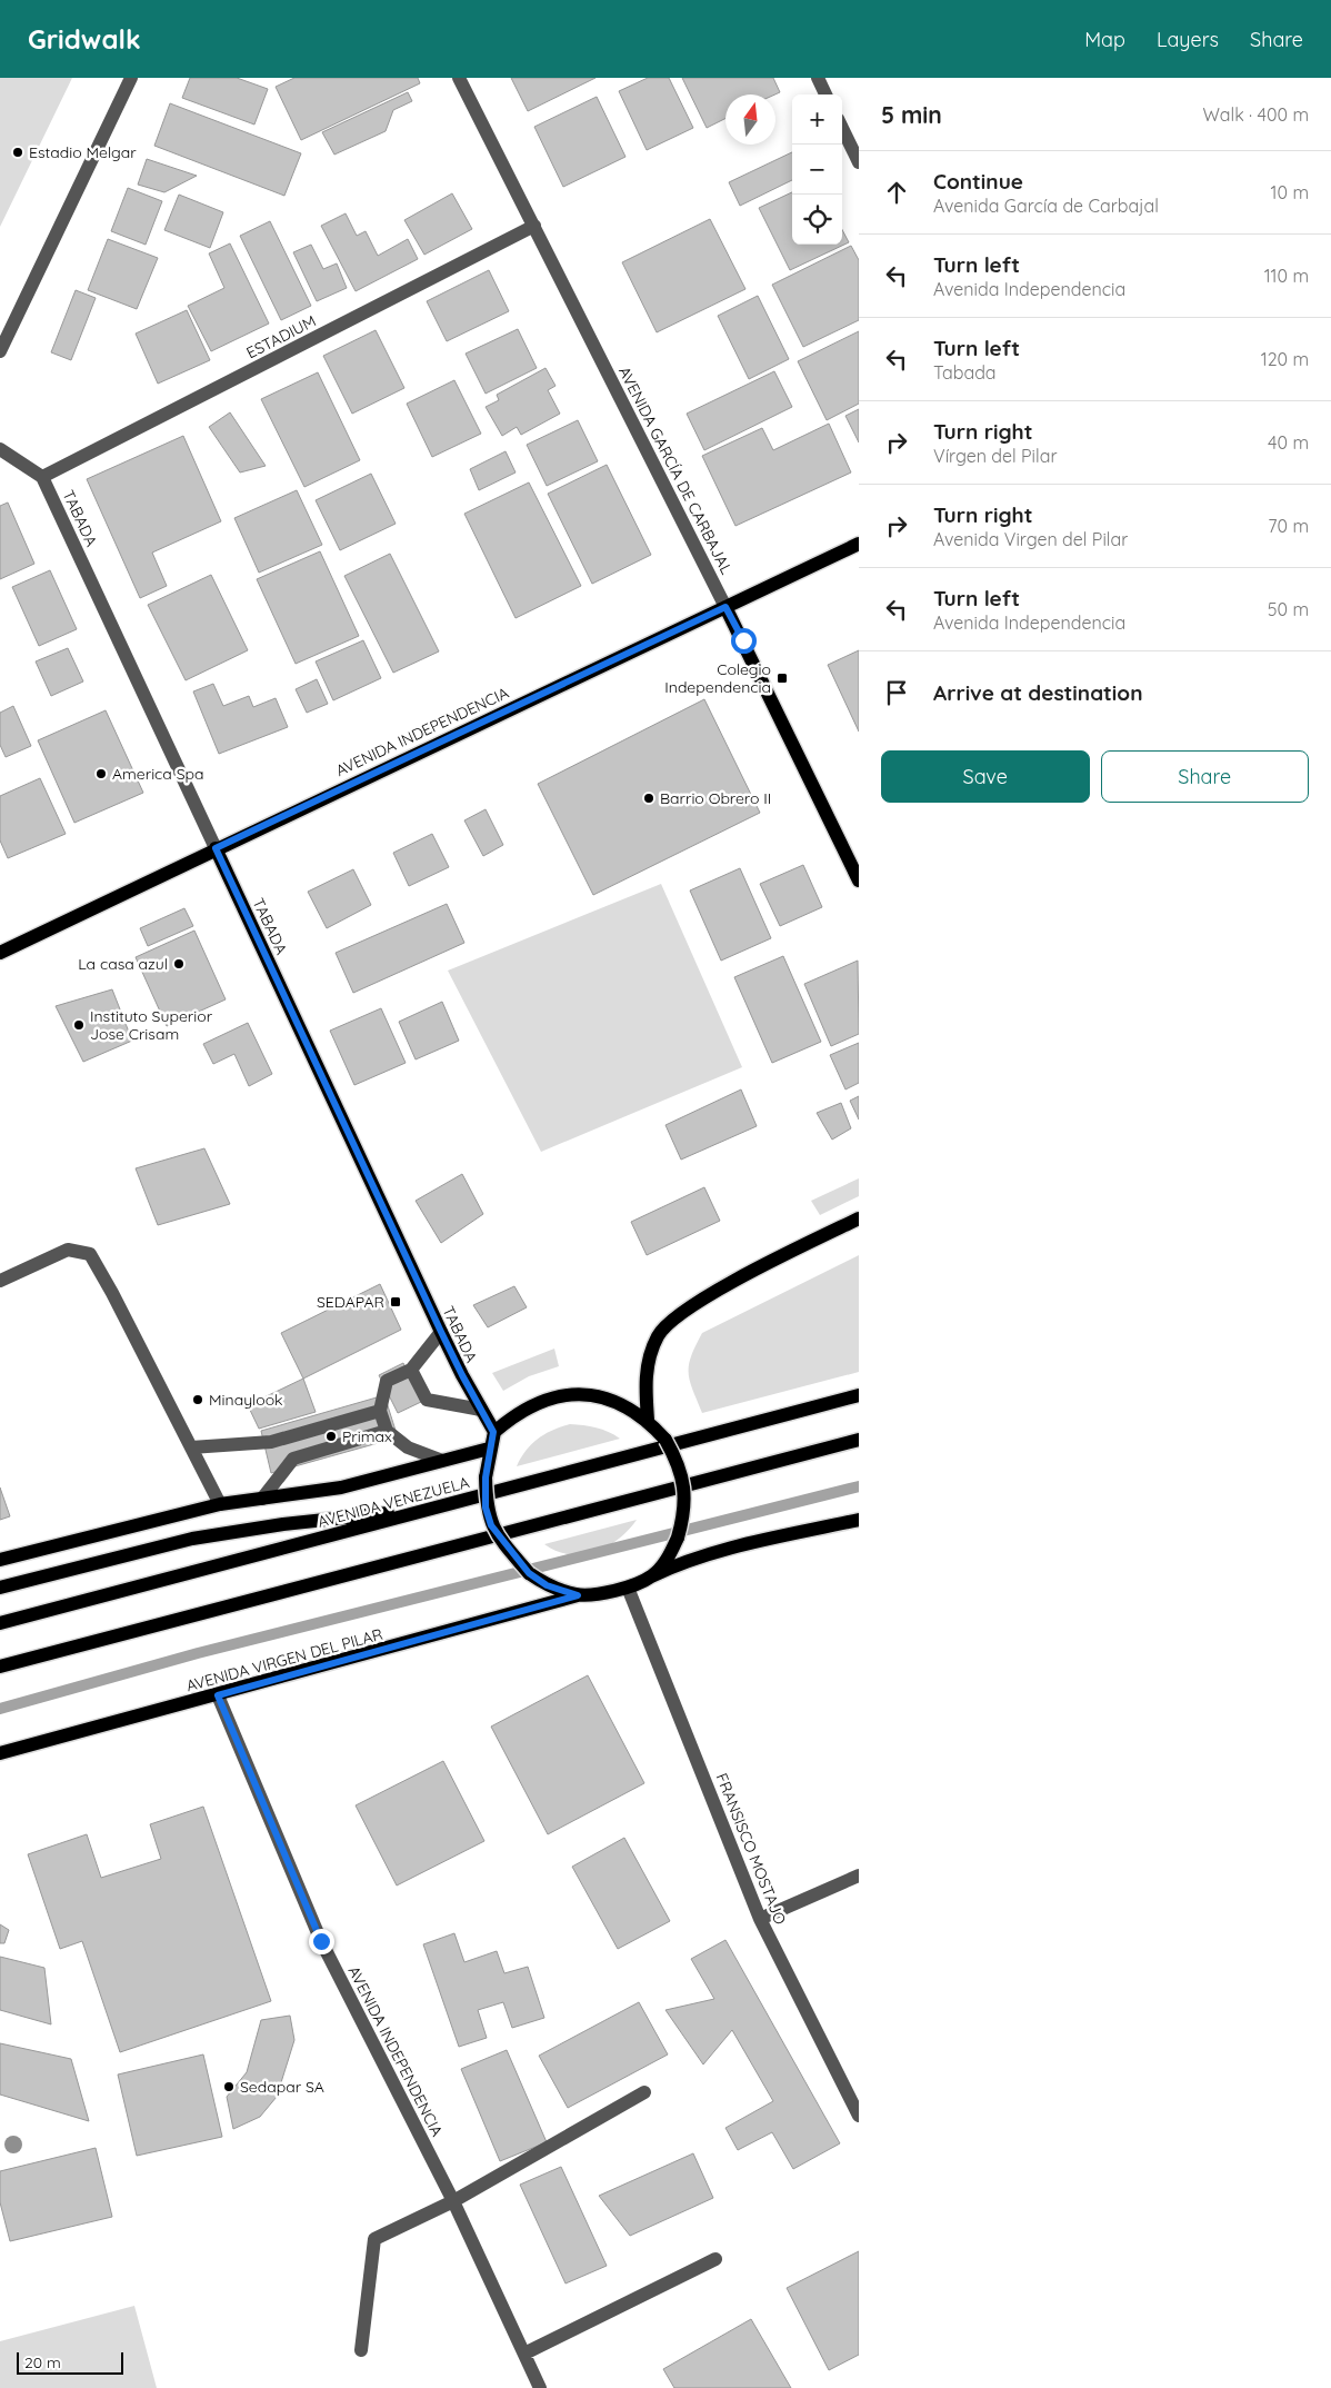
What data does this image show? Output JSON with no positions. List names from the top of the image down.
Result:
{
  "streets": {
    "main road": [
      "AVENIDA GARCÍA DE CARBAJAL",
      "TABADA",
      "AVENIDA INDEPENDENCIA",
      "AVENIDA VENEZUELA",
      "AVENIDA VIRGEN DEL PILAR"
    ],
    "street": ["ESTADIUM", "FRANSISCO MOSTAJO"]
  },
  "crossings": [
    ["ESTADIUM", "AVENIDA GARCÍA DE CARBAJAL"],
    ["ESTADIUM", "TABADA"],
    ["AVENIDA GARCÍA DE CARBAJAL", "AVENIDA INDEPENDENCIA"],
    ["TABADA", "AVENIDA INDEPENDENCIA"],
    ["AVENIDA INDEPENDENCIA", "AVENIDA VIRGEN DEL PILAR"],
    ["AVENIDA VIRGEN DEL PILAR", "FRANSISCO MOSTAJO"]
  ],
  "places": {
    "other": [
      "Estadio Melgar",
      "America Spa",
      "Barrio Obrero II",
      "La casa azul",
      "Instituto Superior Jose Crisam",
      "Minaylook",
      "Primax",
      "Sedapar SA"
    ],
    "transit": ["Colegio Independencia", "SEDAPAR"]
  },
  "scale_bar": "20 m",
  "north": "top",
  "page": {
    "header": "Gridwalk",
    "nav": ["Map", "Layers", "Share"],
    "heading": ["5 min", "Walk · 400 m"],
    "map_buttons": ["+", "−"],
    "list": [
      ["Continue", "Avenida García de Carbajal", "10 m"],
      ["Turn left", "Avenida Independencia", "110 m"],
      ["Turn left", "Tabada", "120 m"],
      ["Turn right", "Vírgen del Pilar", "40 m"],
      ["Turn right", "Avenida Virgen del Pilar", "70 m"],
      ["Turn left", "Avenida Independencia", "50 m"],
      "Arrive at destination"
    ],
    "buttons": ["Save", "Share"],
    "scale": "20 m"
  }
}
